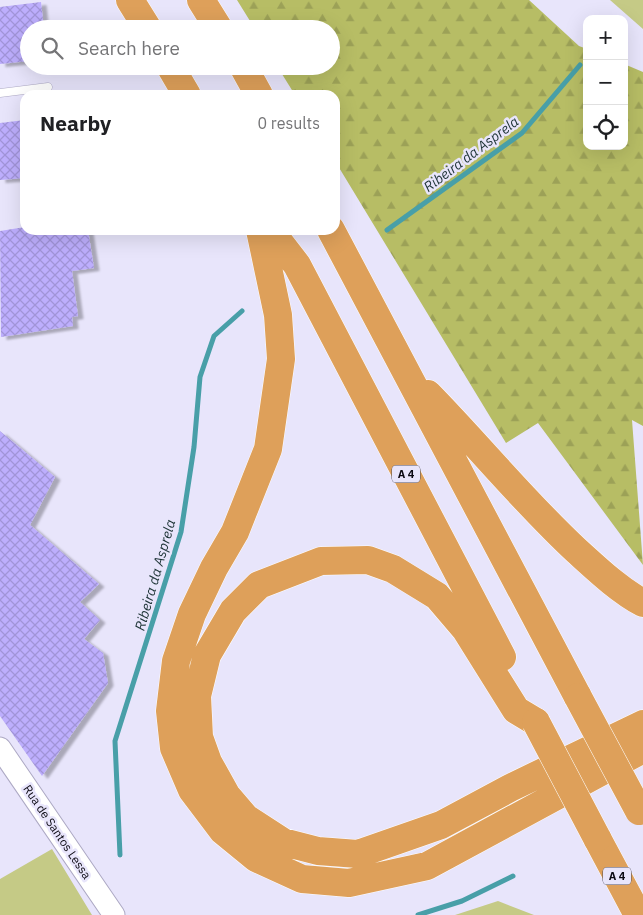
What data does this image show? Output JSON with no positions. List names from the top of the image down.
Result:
{
  "streets": {
    "highway": ["A 4"],
    "main road": ["Rua de Santos Lessa"]
  },
  "water": ["Ribeira da Asprela"],
  "page": {
    "map_buttons": ["+", "−"],
    "search": "Search here",
    "heading": ["Nearby", "0 results"]
  }
}
